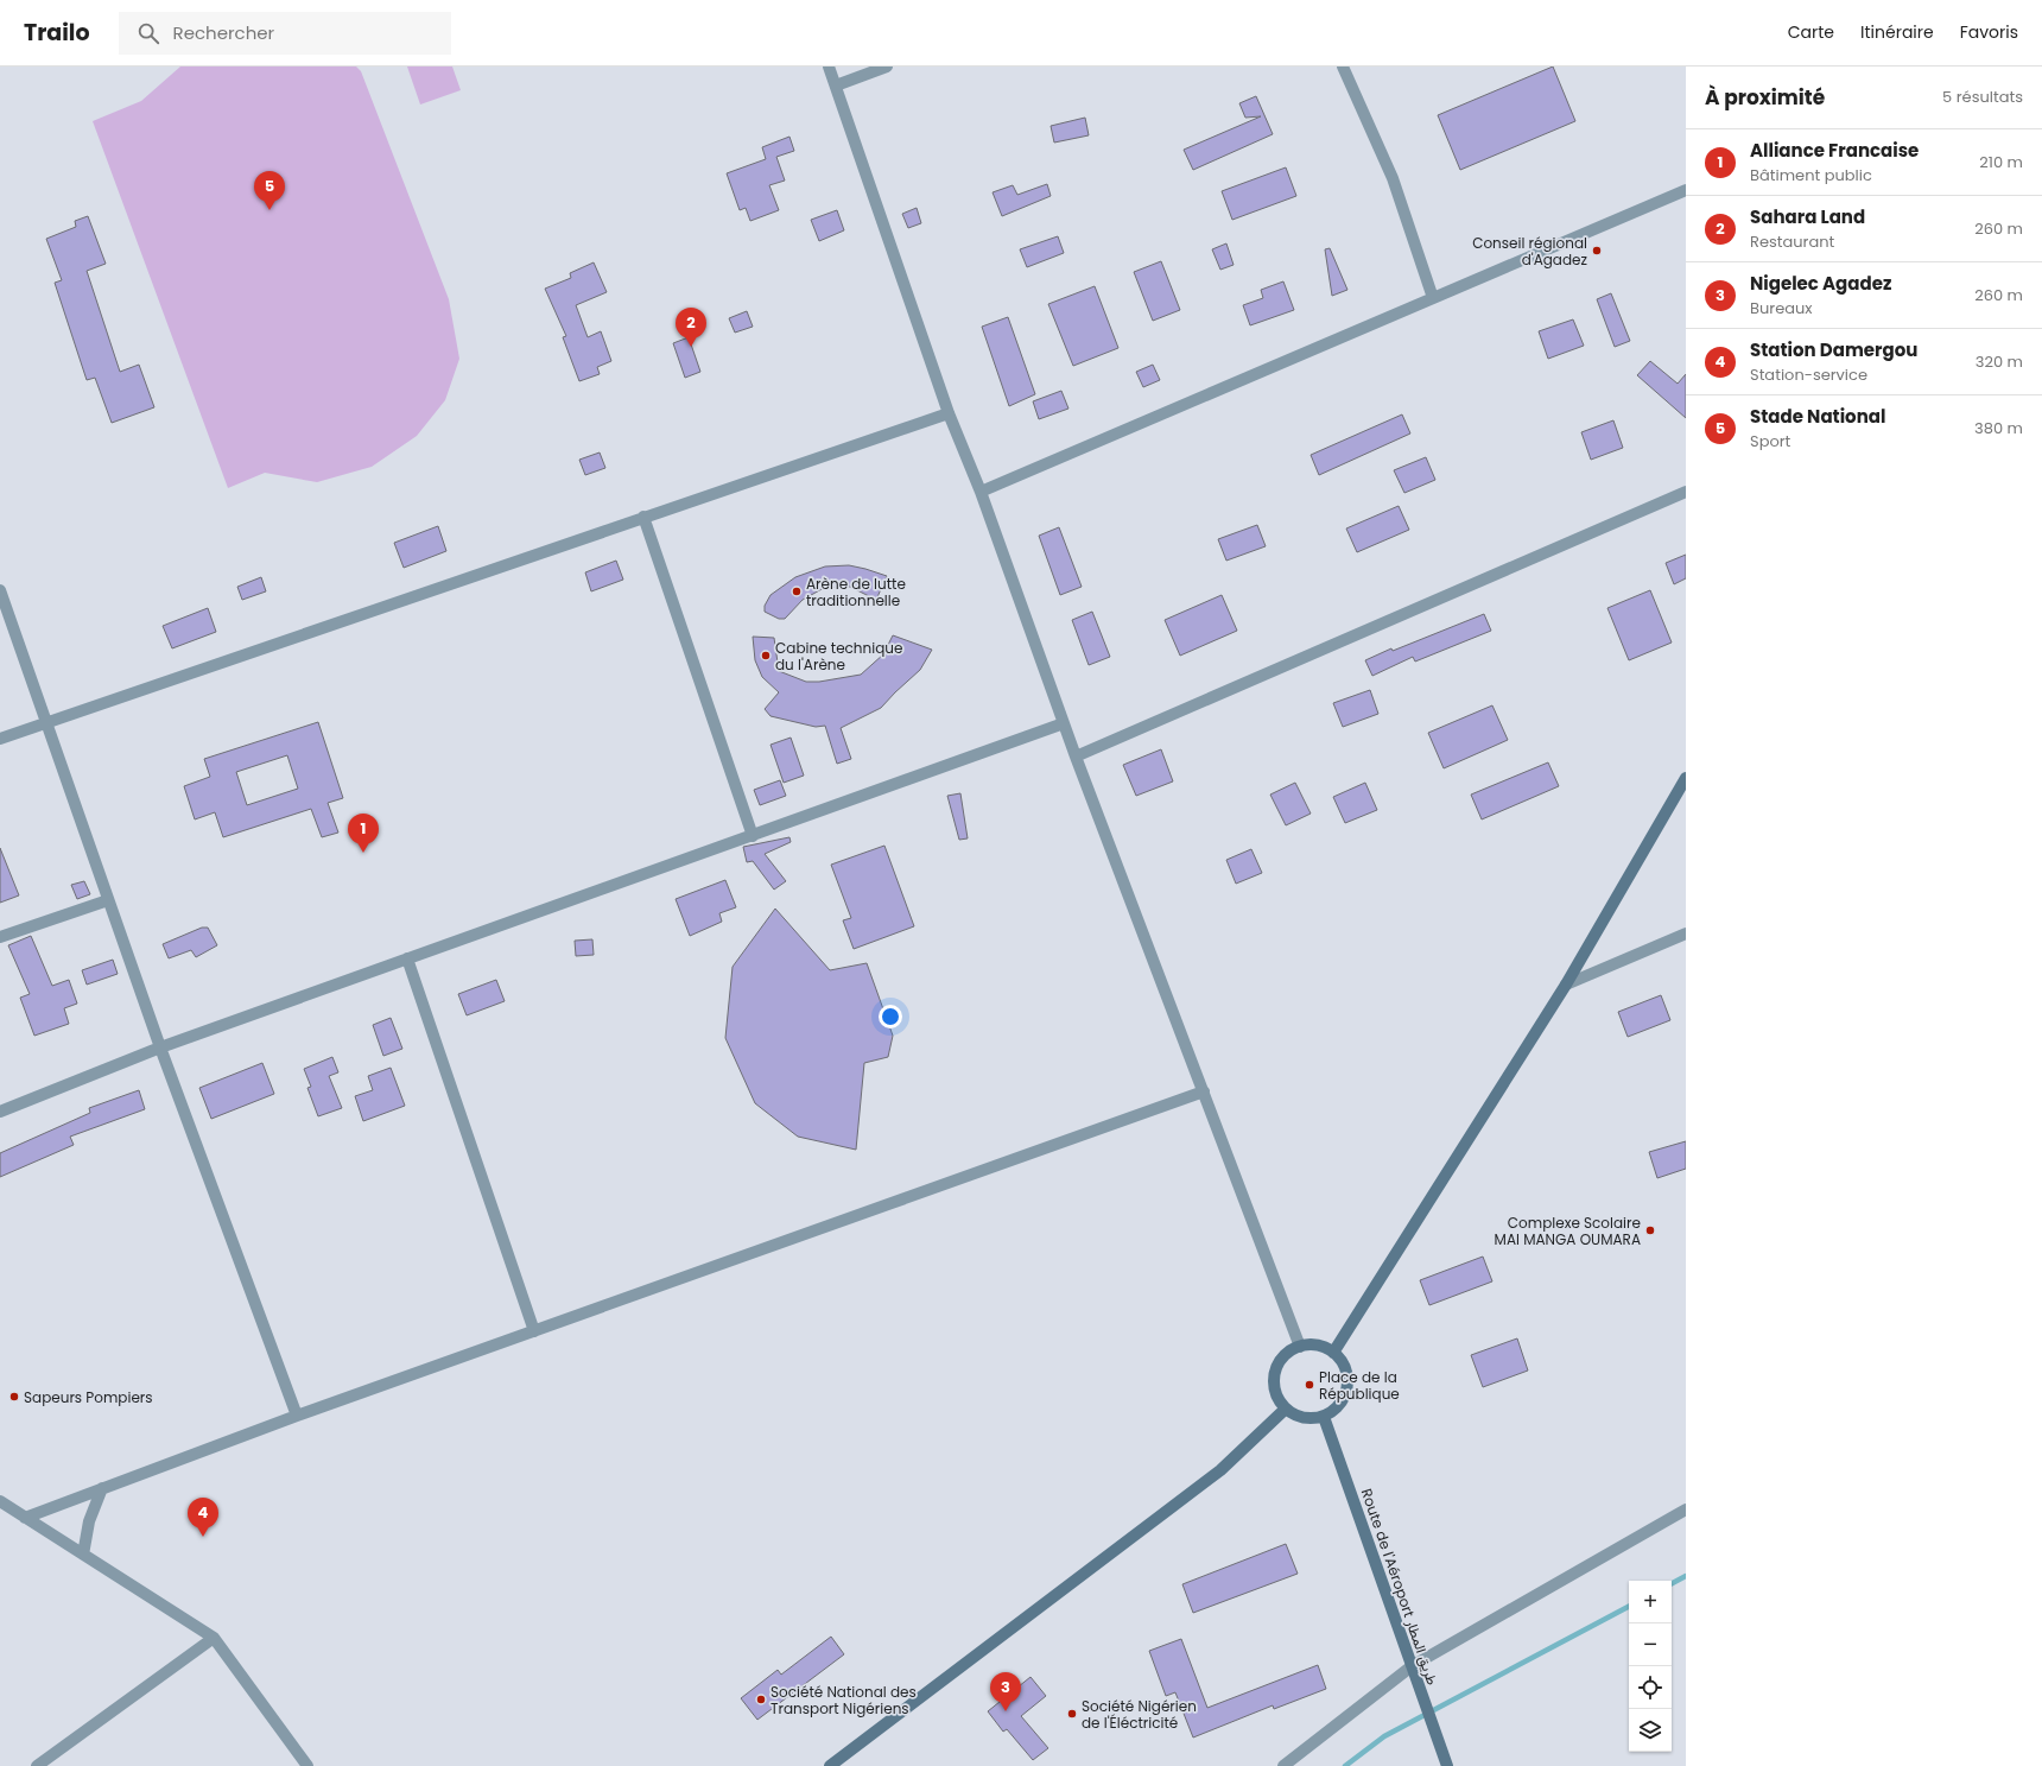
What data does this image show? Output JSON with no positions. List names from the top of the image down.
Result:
{
  "streets": {
    "main road": ["Route de l'Aéroport طريق المطار"]
  },
  "places": [
    "Conseil régional d'Agadez",
    "Arène de lutte traditionnelle",
    "Cabine technique du l'Arène",
    "Complexe Scolaire MAI MANGA OUMARA",
    "Place de la République",
    "Sapeurs Pompiers",
    "Société National des Transport Nigériens",
    "Société Nigérien de l'Éléctricité"
  ],
  "page": {
    "header": "Trailo",
    "search": "Rechercher",
    "nav": ["Carte", "Itinéraire", "Favoris"],
    "heading": ["À proximité", "5 résultats"],
    "list": [
      {
        "mark": "1",
        "name": "Alliance Francaise",
        "note": "Bâtiment public",
        "value": "210 m"
      },
      {
        "mark": "2",
        "name": "Sahara Land",
        "note": "Restaurant",
        "value": "260 m"
      },
      {
        "mark": "3",
        "name": "Nigelec Agadez",
        "note": "Bureaux",
        "value": "260 m"
      },
      {
        "mark": "4",
        "name": "Station Damergou",
        "note": "Station-service",
        "value": "320 m"
      },
      {
        "mark": "5",
        "name": "Stade National",
        "note": "Sport",
        "value": "380 m"
      }
    ],
    "pins": [
      "5",
      "2",
      "1",
      "4",
      "3"
    ],
    "map_buttons": ["+", "−"]
  }
}
